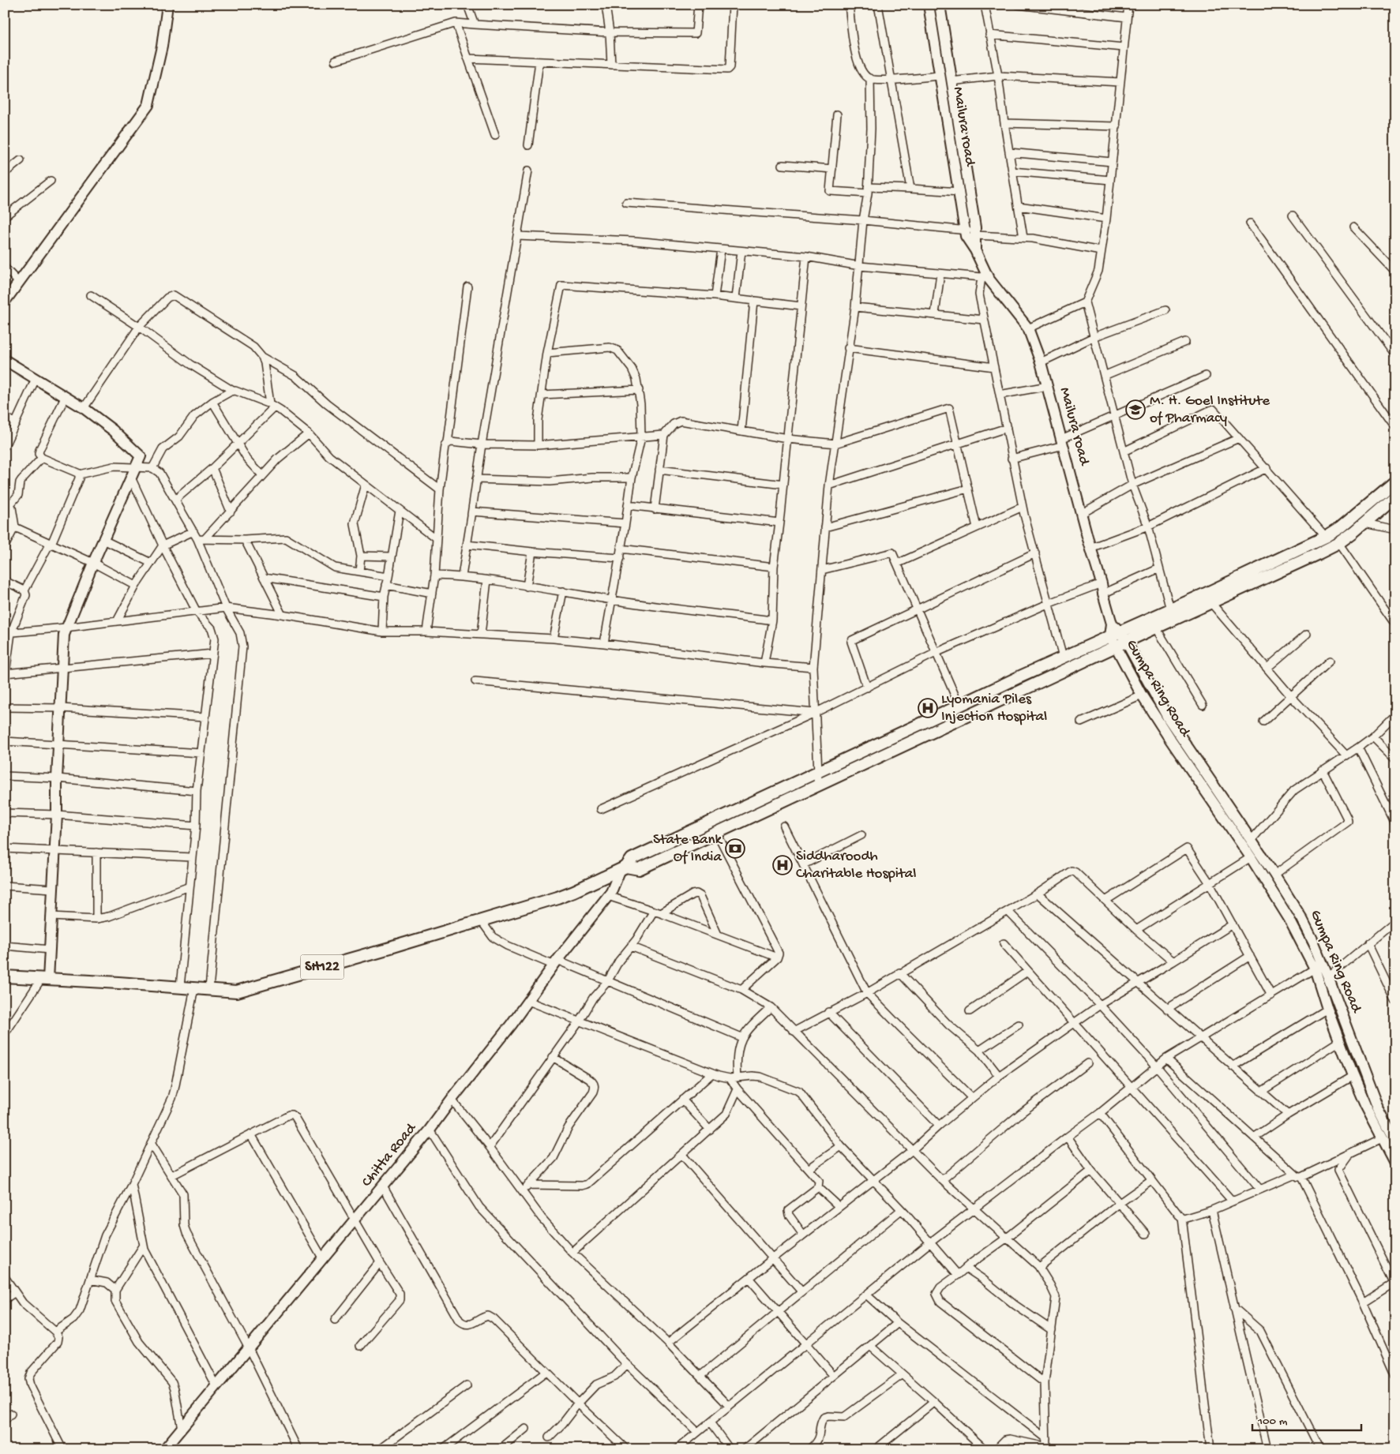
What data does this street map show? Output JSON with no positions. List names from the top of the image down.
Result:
{
  "streets": {
    "main road": ["SH122"],
    "street": ["Mailura road", "Gumpa Ring Road", "Chitta Road"]
  },
  "crossings": [
    ["Mailura road", "Gumpa Ring Road"],
    ["Gumpa Ring Road", "SH122"],
    ["SH122", "Chitta Road"]
  ],
  "places": {
    "school or university": ["M. H. Goel Institute of Pharmacy"],
    "hospital": ["Lyomania Piles Injection Hospital", "Siddharoodh Charitable Hospital"],
    "bank": ["State Bank Of India"]
  },
  "scale_bar": "100 m"
}
